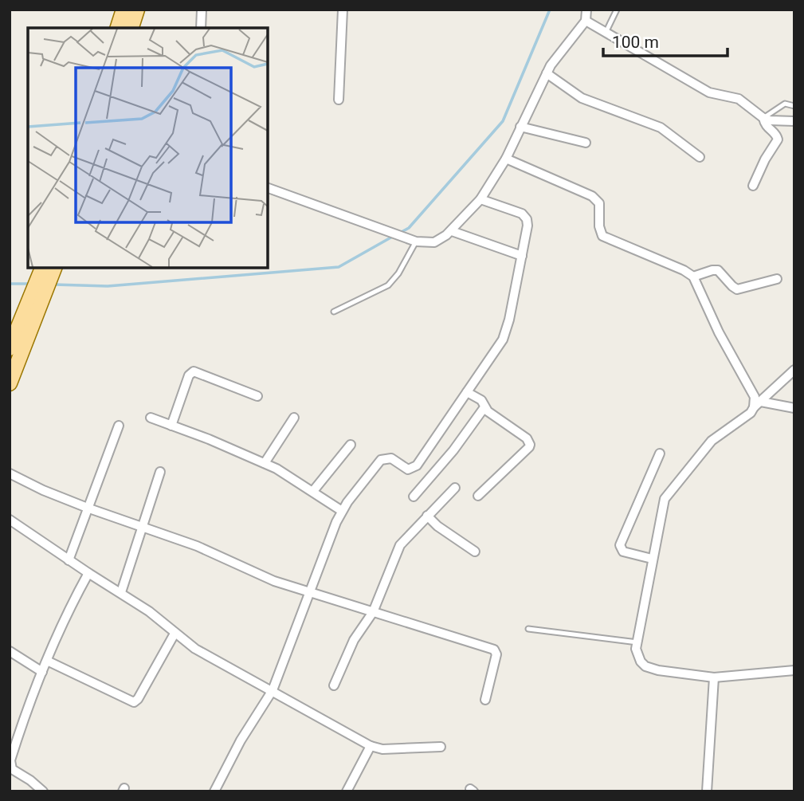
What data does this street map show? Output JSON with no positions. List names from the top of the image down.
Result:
{
  "scale_bar": "100 m"
}
